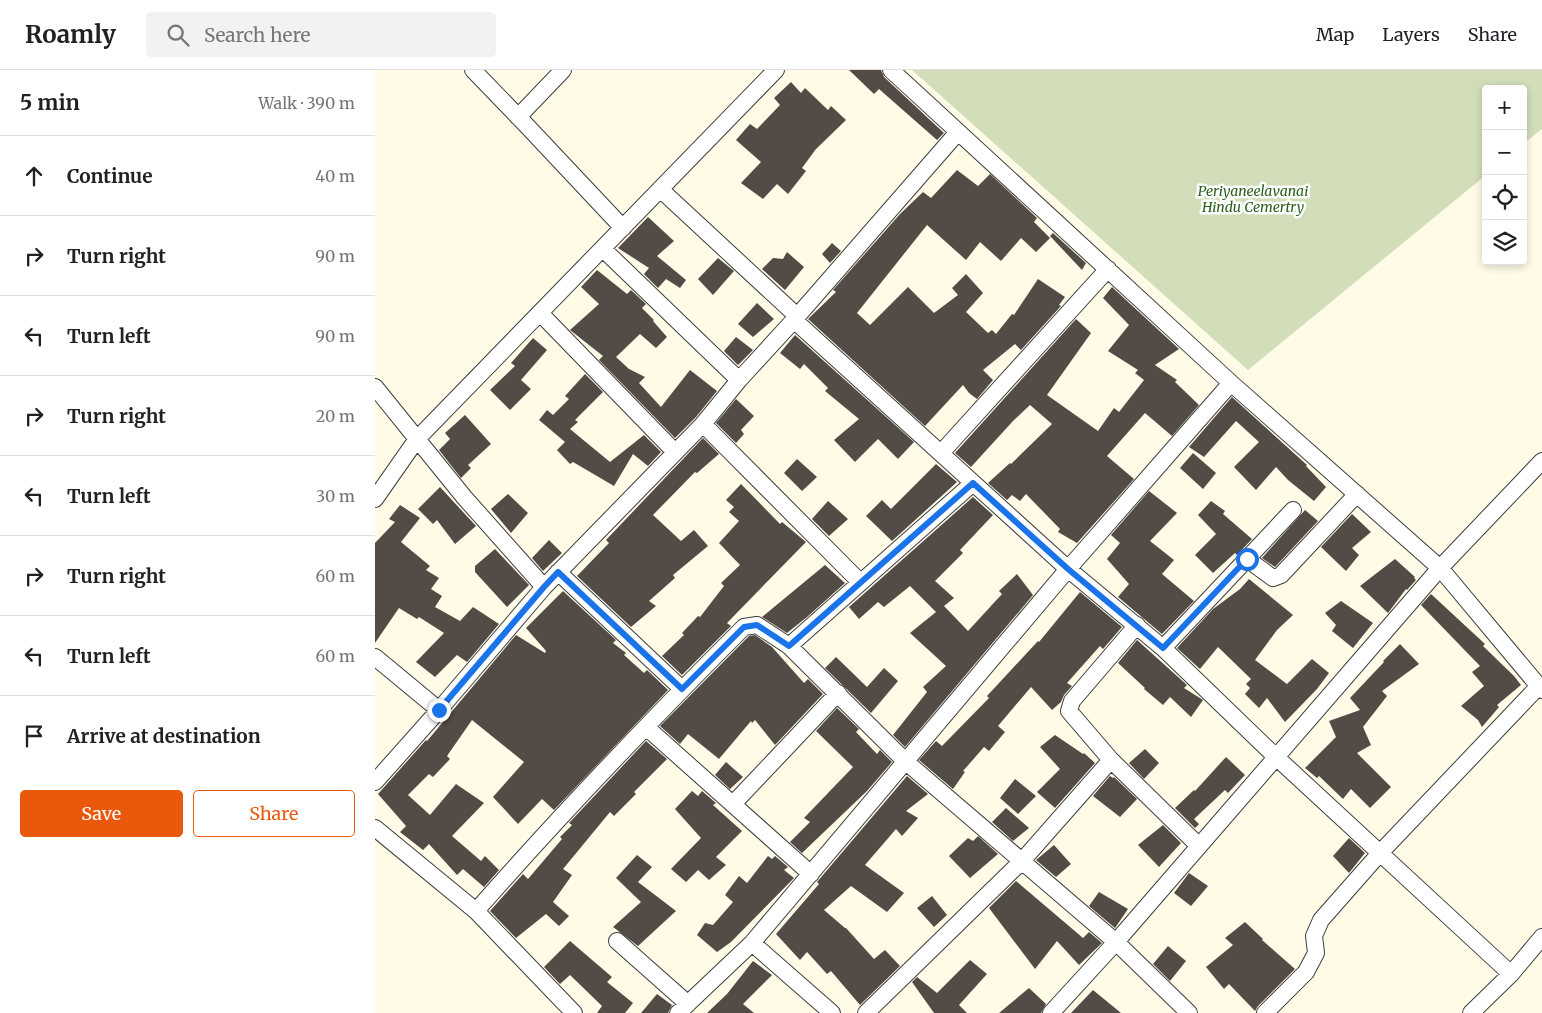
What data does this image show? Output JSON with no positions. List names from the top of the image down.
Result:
{
  "parks": ["Periyaneelavanai Hindu Cemertry"],
  "page": {
    "header": "Roamly",
    "search": "Search here",
    "nav": ["Map", "Layers", "Share"],
    "heading": ["5 min", "Walk · 390 m"],
    "map_buttons": ["+", "−"],
    "list": [
      ["Continue", "40 m"],
      ["Turn right", "90 m"],
      ["Turn left", "90 m"],
      ["Turn right", "20 m"],
      ["Turn left", "30 m"],
      ["Turn right", "60 m"],
      ["Turn left", "60 m"],
      "Arrive at destination"
    ],
    "buttons": ["Save", "Share"]
  }
}
